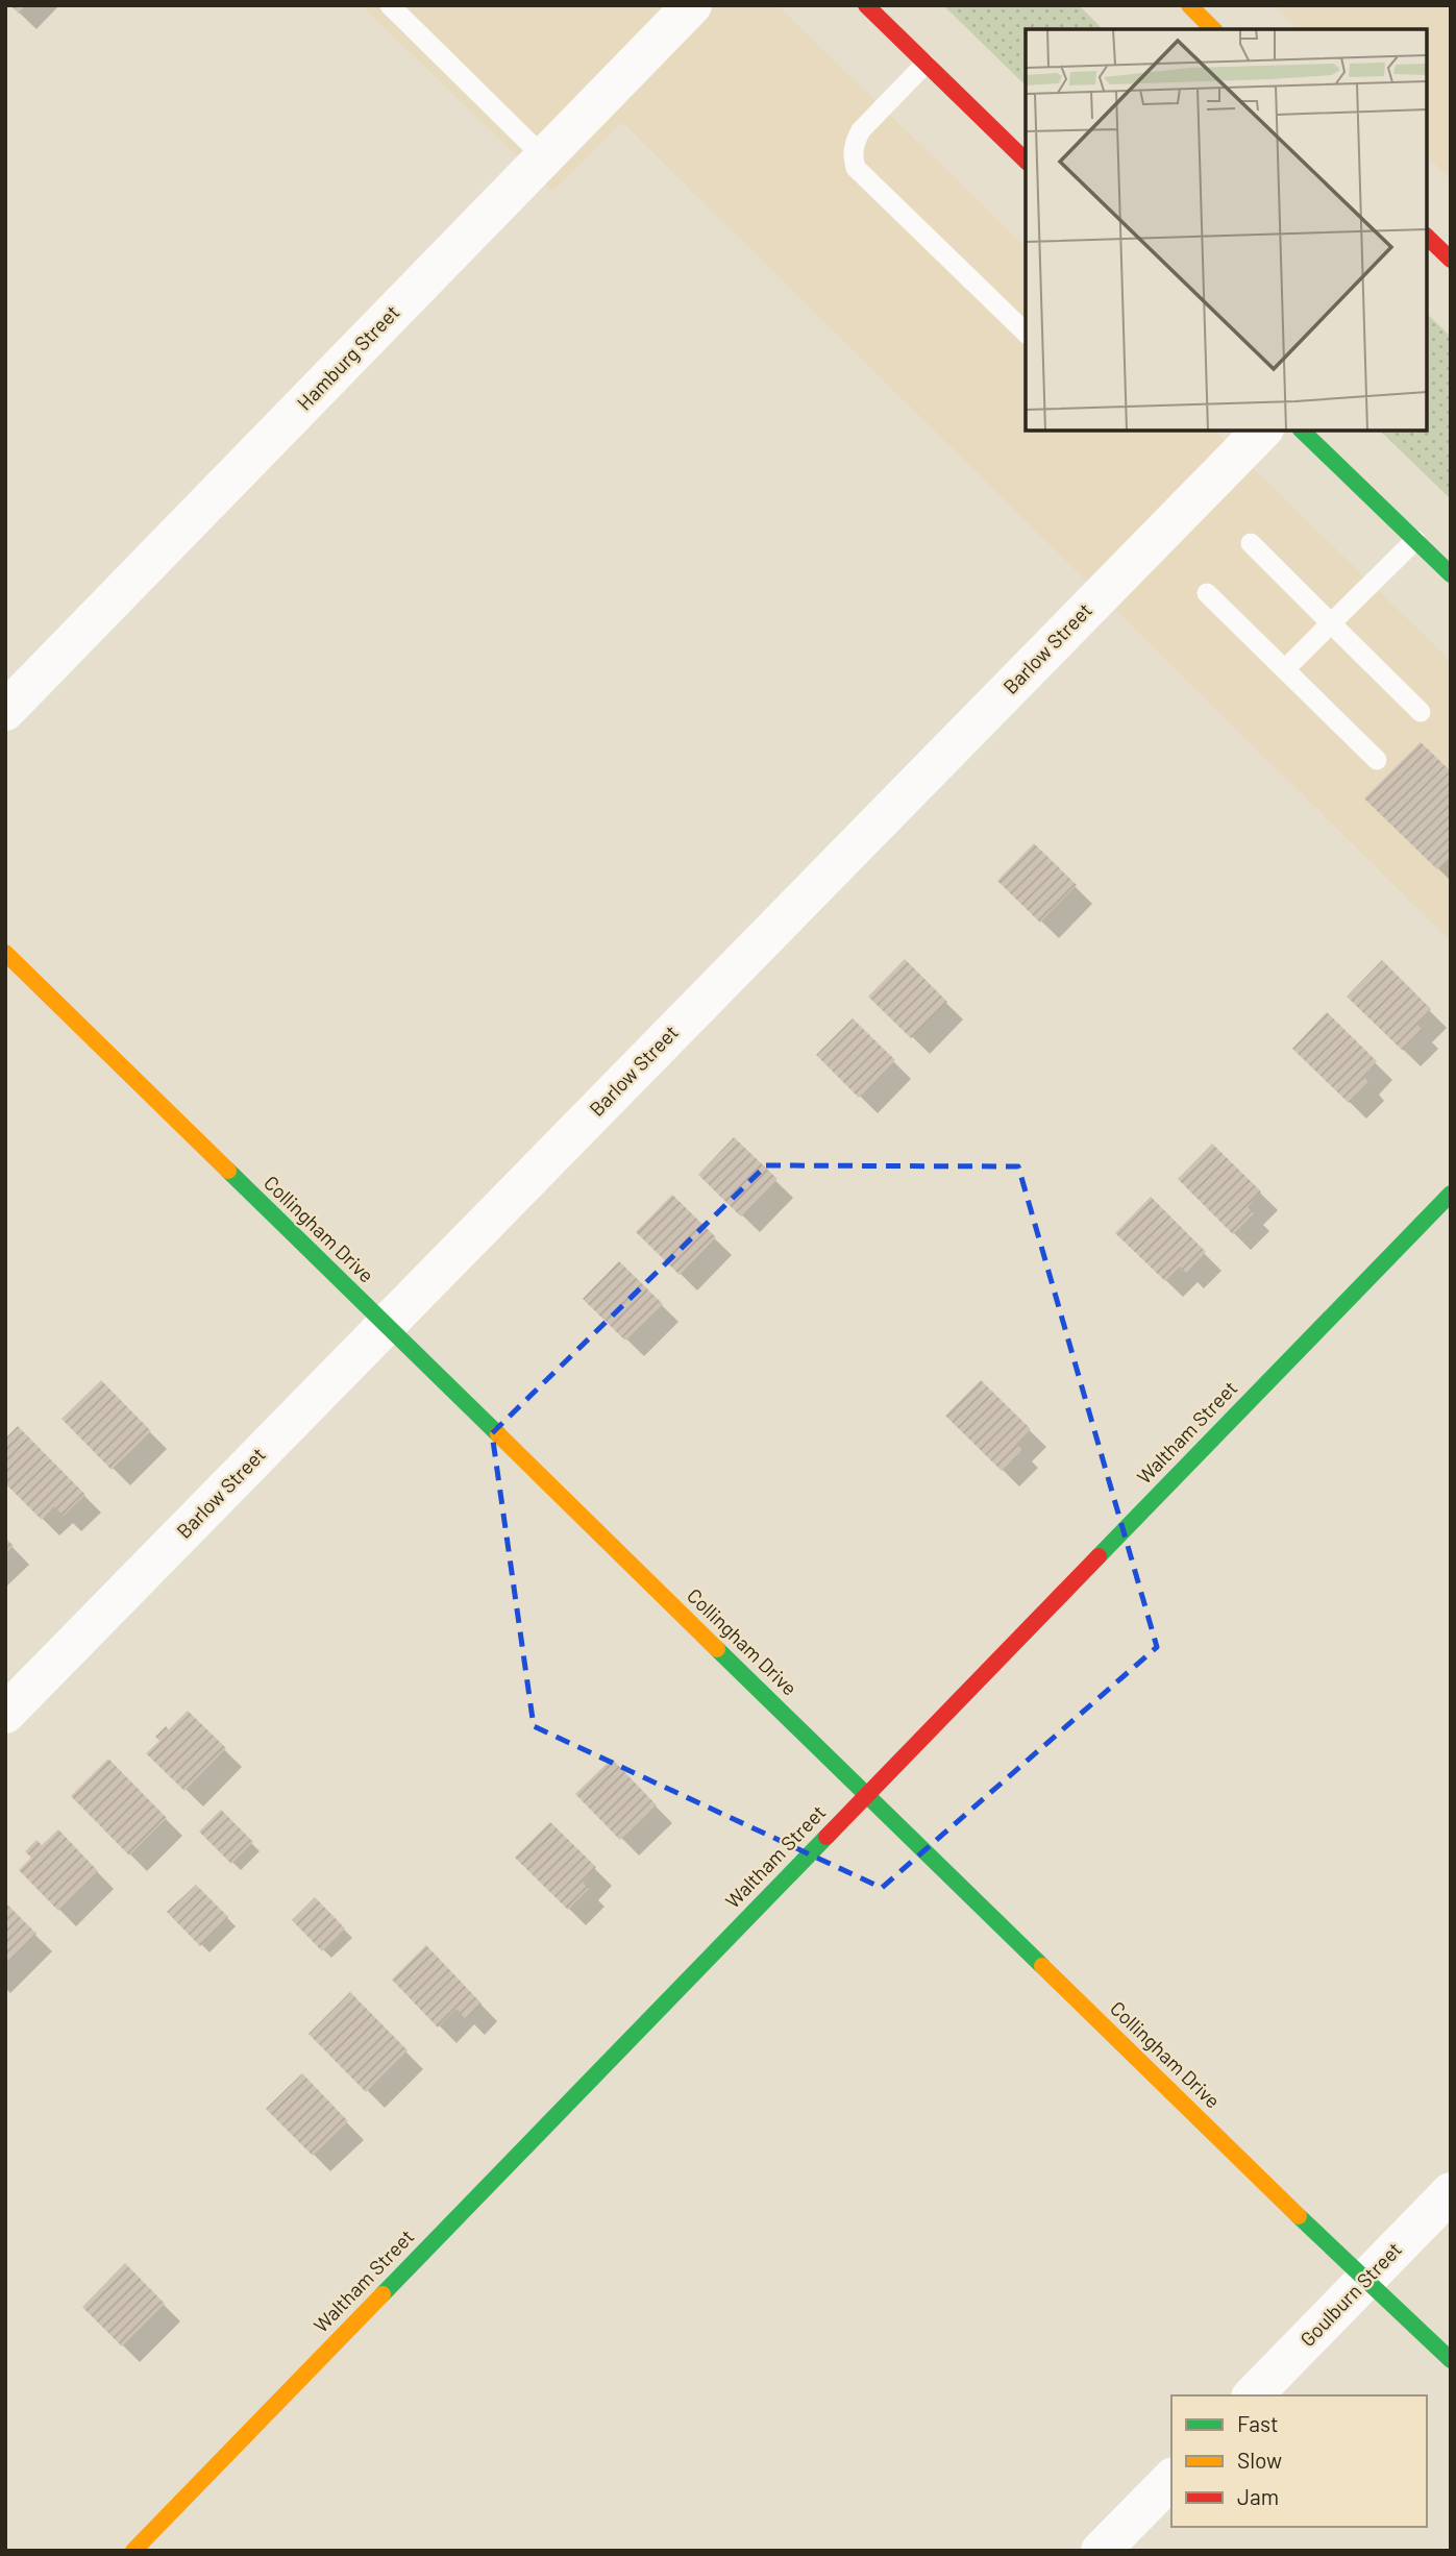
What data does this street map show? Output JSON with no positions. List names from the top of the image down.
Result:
{
  "streets": {
    "main road": ["Collingham Drive", "Waltham Street"],
    "street": ["Hamburg Street", "Barlow Street", "Goulburn Street"]
  },
  "crossings": [
    ["Barlow Street", "Collingham Drive"],
    ["Collingham Drive", "Waltham Street"],
    ["Collingham Drive", "Goulburn Street"]
  ],
  "legend": ["Fast", "Slow", "Jam"]
}
